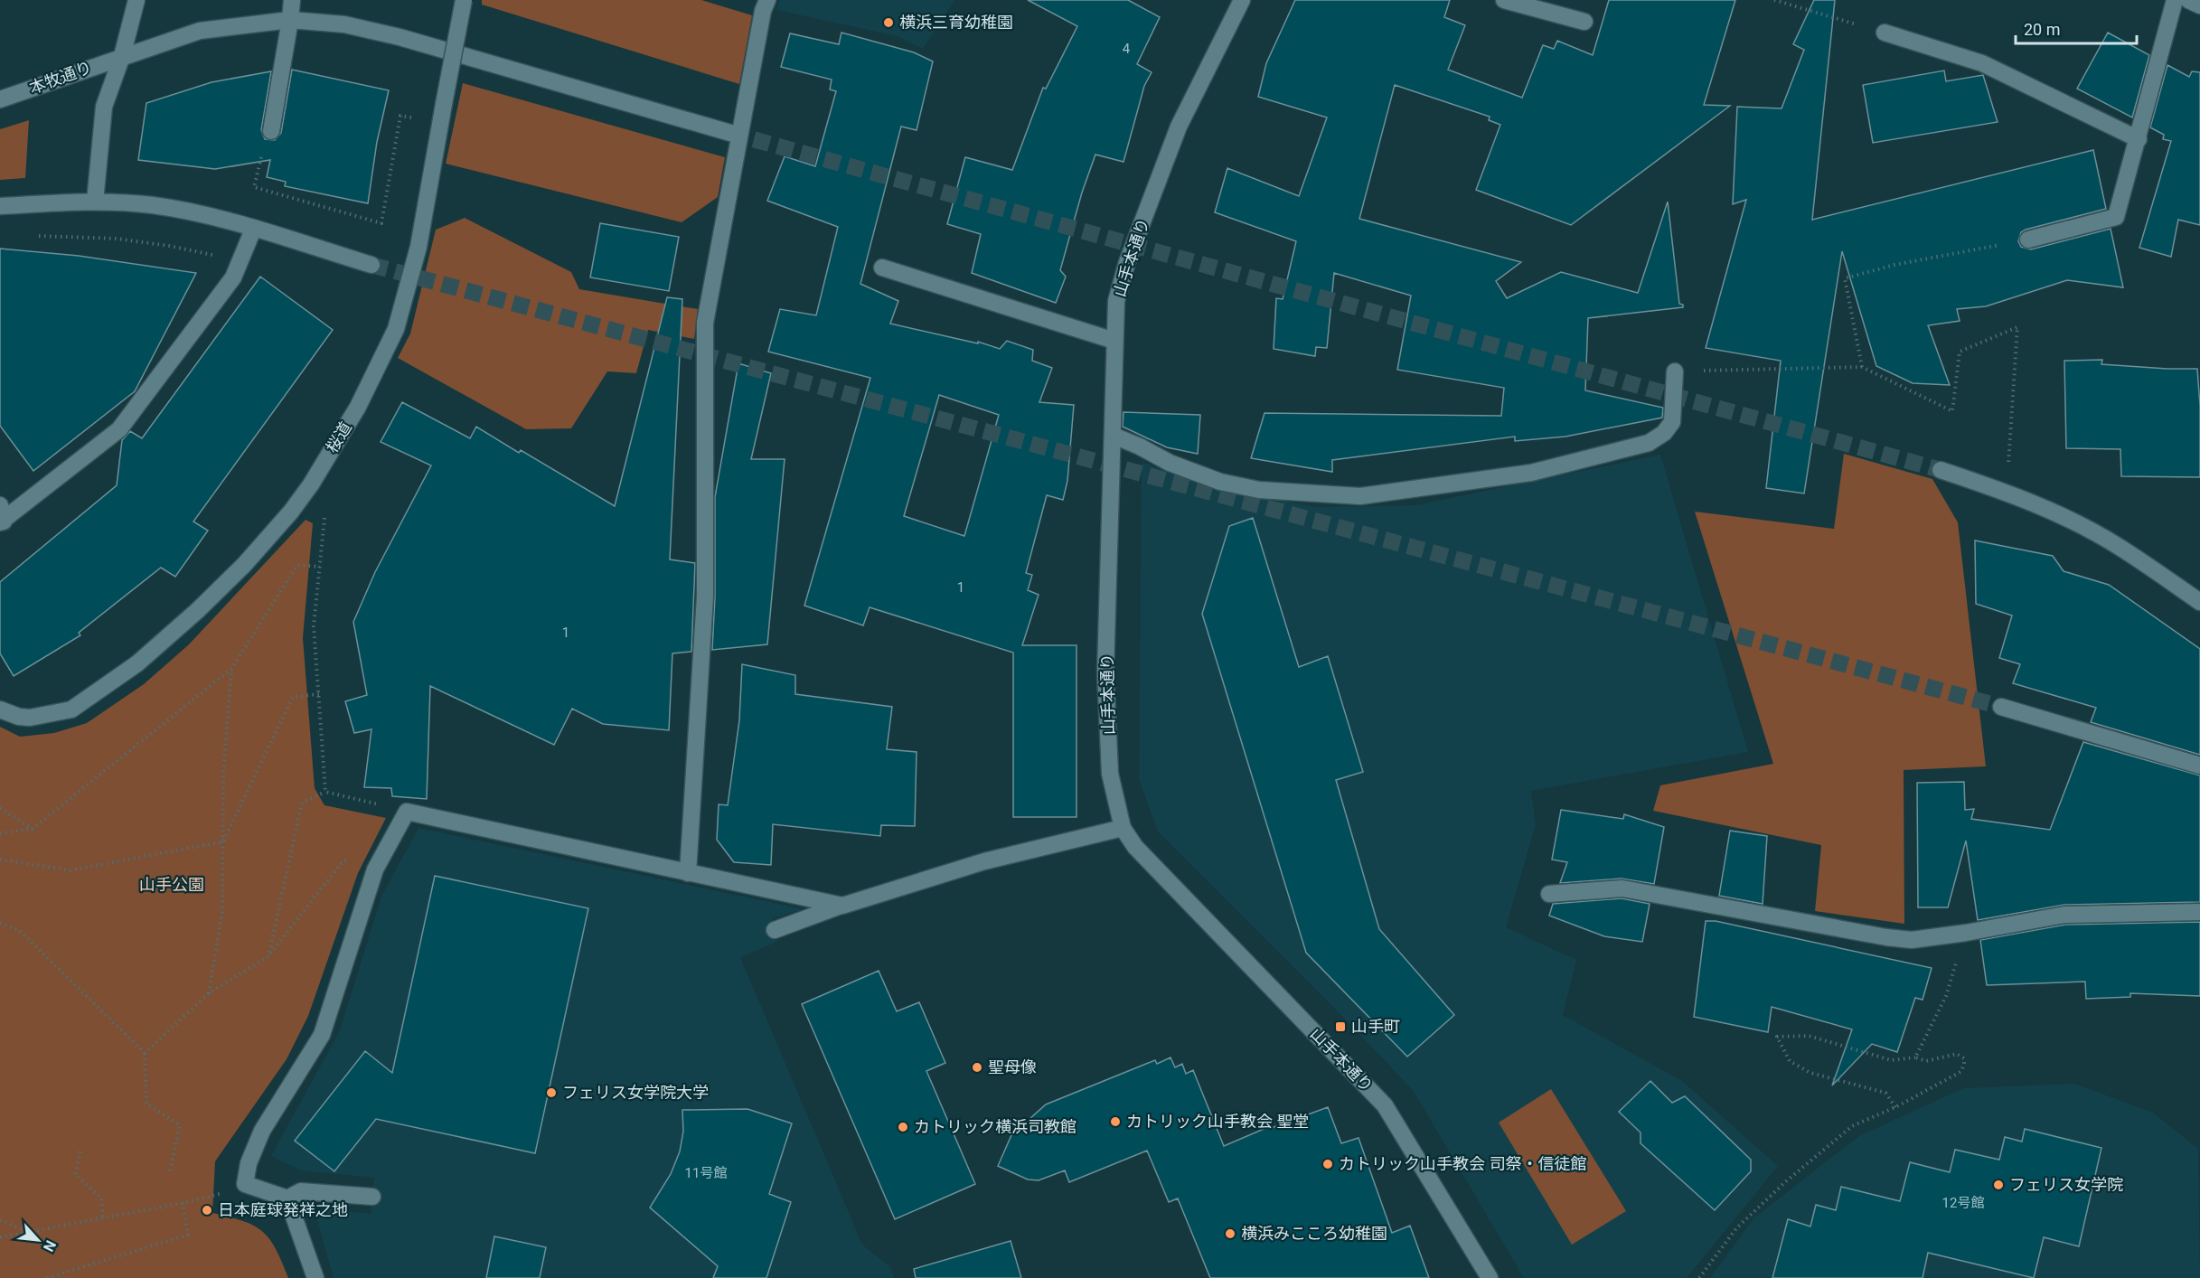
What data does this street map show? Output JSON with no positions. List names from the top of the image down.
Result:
{
  "streets": {
    "street": ["本牧通り", "山手本通り", "桜道"]
  },
  "parks": ["山手公園"],
  "places": {
    "other": [
      "横浜三育幼稚園",
      "聖母像",
      "フェリス女学院大学",
      "カトリック山手教会 聖堂",
      "カトリック横浜司教館",
      "カトリック山手教会 司祭・信徒館",
      "フェリス女学院",
      "日本庭球発祥之地",
      "横浜みこころ幼稚園"
    ],
    "transit": ["山手町"]
  },
  "house_numbers": [
    "4",
    "1",
    "1",
    "11号館",
    "12号館"
  ],
  "scale_bar": "20 m",
  "north": "bottom right"
}
